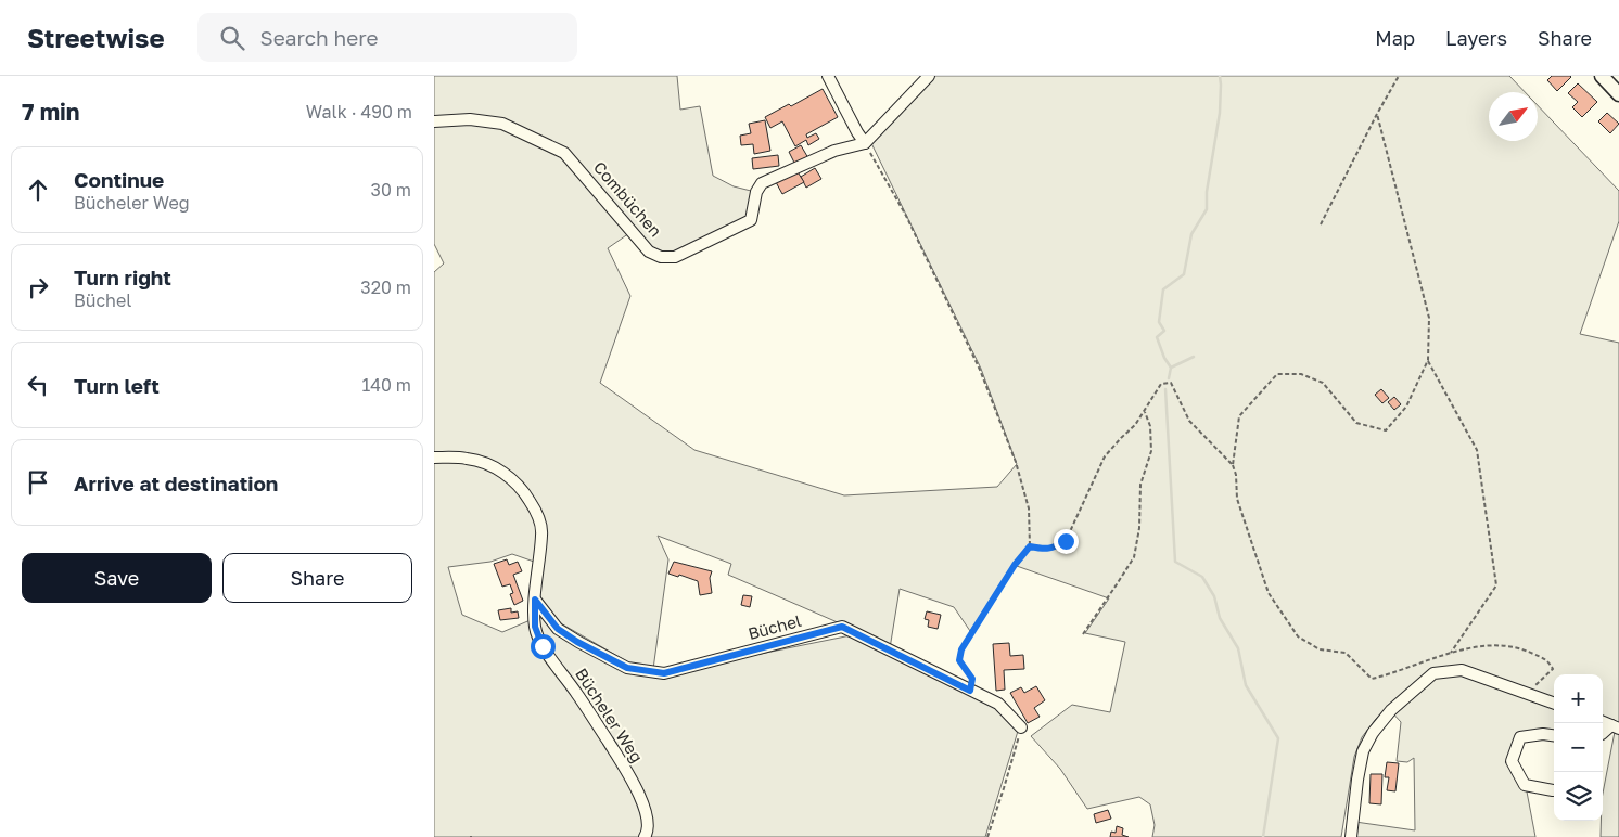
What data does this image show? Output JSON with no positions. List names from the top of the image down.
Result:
{
  "streets": {
    "street": ["Combüchen", "Büchel", "Bücheler Weg"]
  },
  "crossings": [
    ["Büchel", "Bücheler Weg"]
  ],
  "north": "top right",
  "page": {
    "header": "Streetwise",
    "search": "Search here",
    "nav": ["Map", "Layers", "Share"],
    "heading": ["7 min", "Walk · 490 m"],
    "list": [
      ["Continue", "Bücheler Weg", "30 m"],
      ["Turn right", "Büchel", "320 m"],
      ["Turn left", "140 m"],
      "Arrive at destination"
    ],
    "buttons": ["Save", "Share"],
    "map_buttons": ["+", "−"]
  }
}
